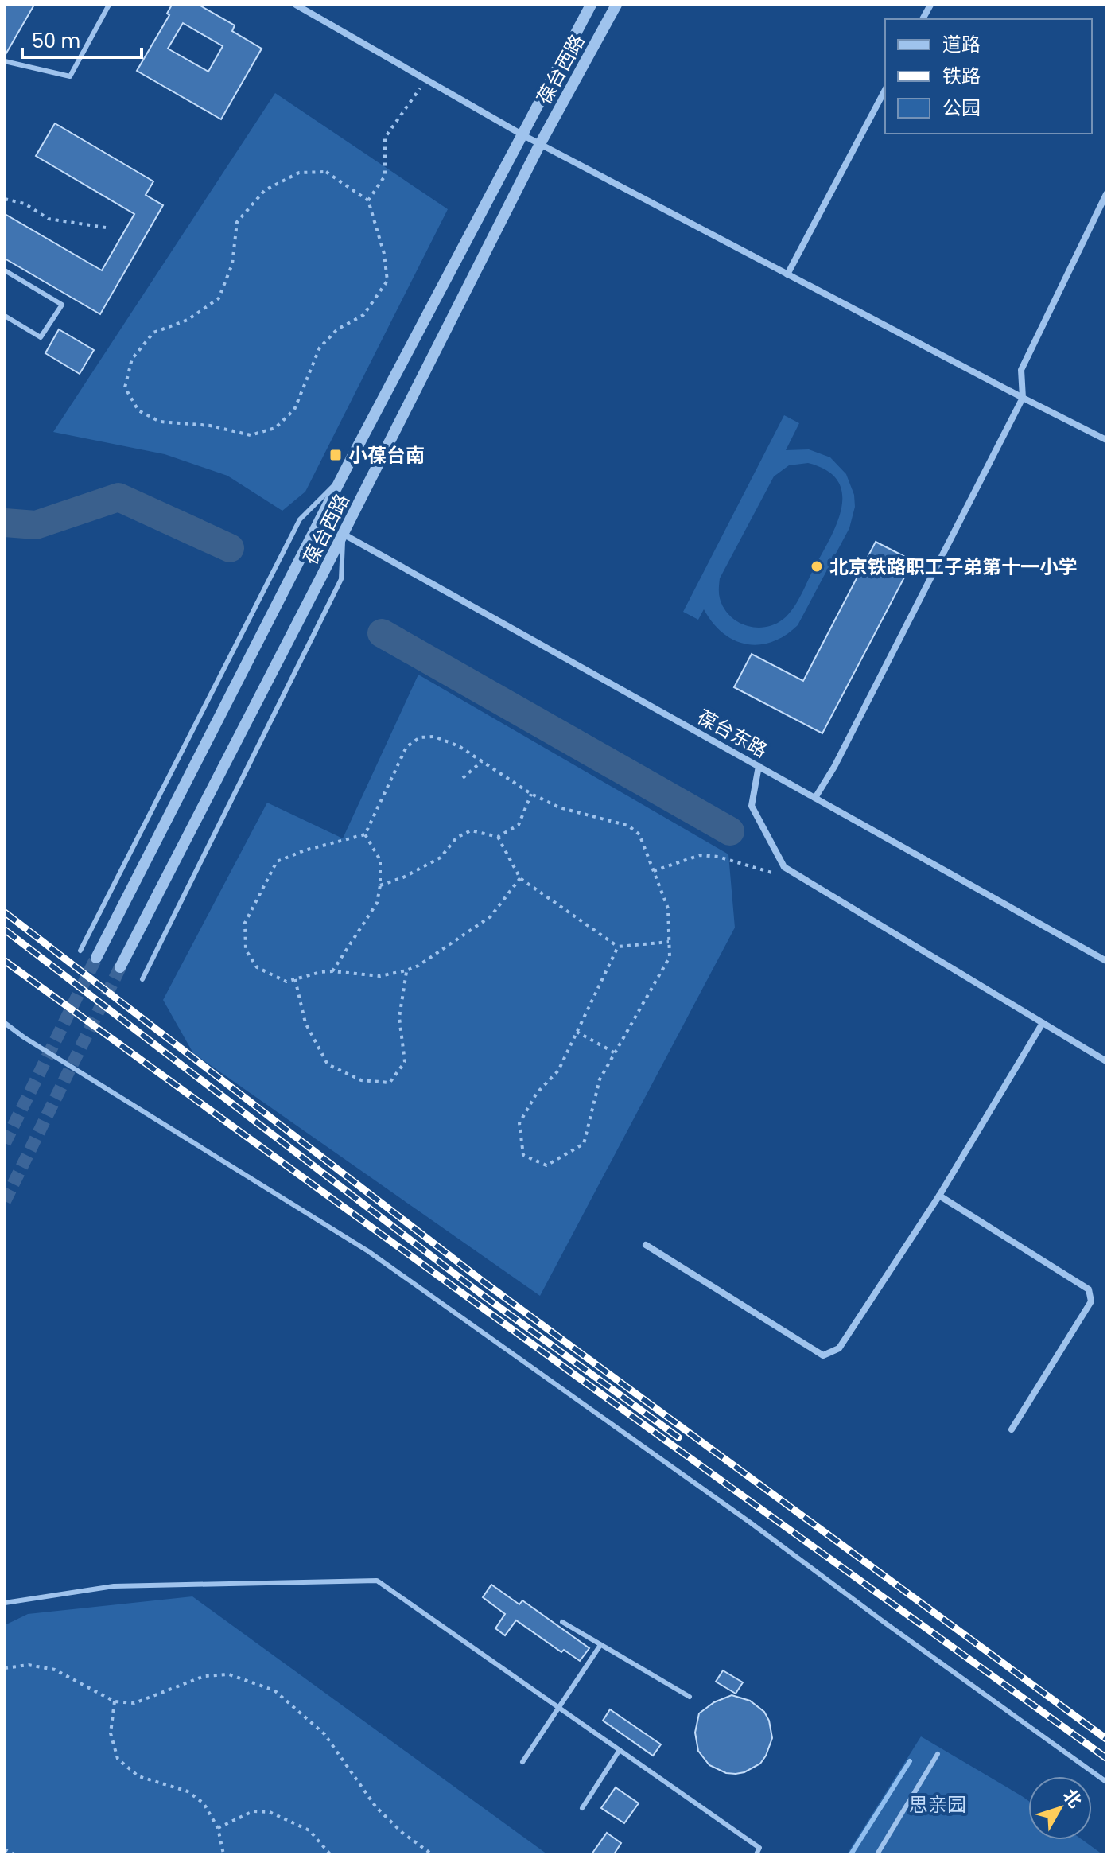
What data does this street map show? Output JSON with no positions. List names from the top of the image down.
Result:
{
  "streets": {
    "street": ["葆台西路", "葆台东路"]
  },
  "crossings": [
    ["葆台西路", "葆台东路"]
  ],
  "parks": ["思亲园"],
  "places": {
    "transit": ["小葆台南"],
    "other": ["北京铁路职工子弟第十一小学"]
  },
  "legend": ["道路", "铁路", "公园"],
  "scale_bar": "50 m",
  "north": "top right"
}
